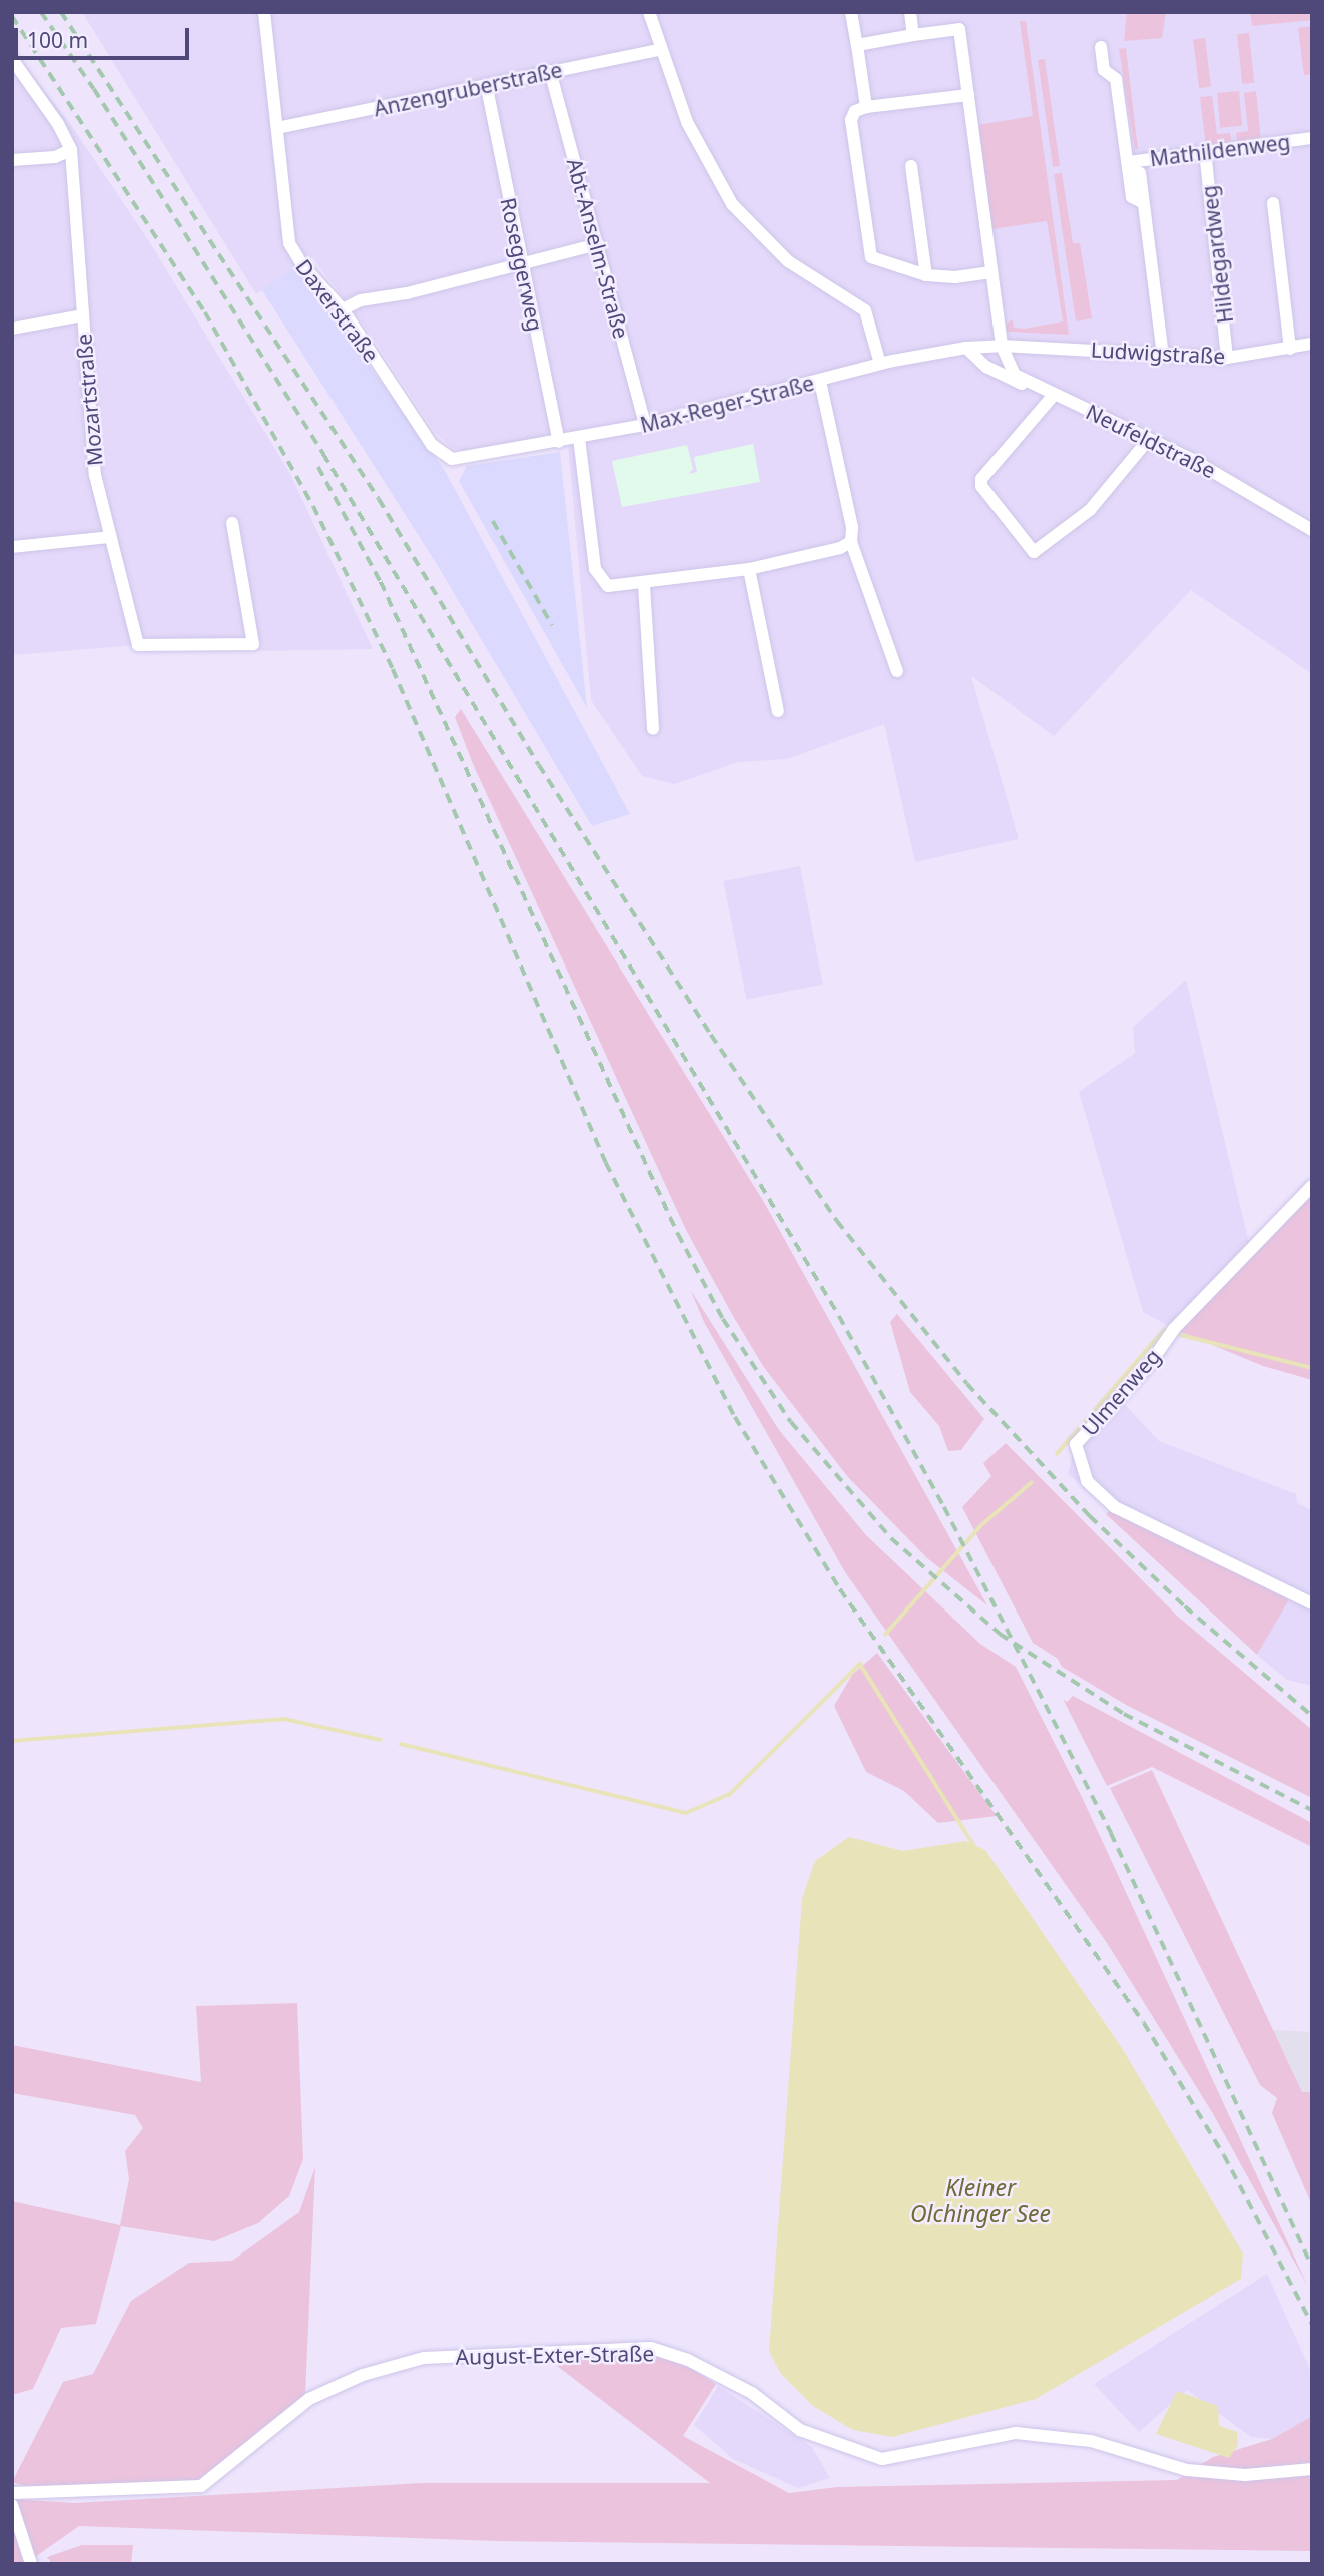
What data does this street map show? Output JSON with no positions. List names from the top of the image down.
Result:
{
  "streets": {
    "street": [
      "Anzengruberstraße",
      "Mathildenweg",
      "Abt-Anselm-Straße",
      "Hildegardweg",
      "Roseggerweg",
      "Daxerstraße",
      "Ludwigstraße",
      "Mozartstraße",
      "Max-Reger-Straße",
      "Neufeldstraße",
      "Ulmenweg",
      "August-Exter-Straße"
    ]
  },
  "crossings": [
    ["Anzengruberstraße", "Abt-Anselm-Straße"],
    ["Anzengruberstraße", "Roseggerweg"],
    ["Anzengruberstraße", "Daxerstraße"],
    ["Mathildenweg", "Hildegardweg"],
    ["Abt-Anselm-Straße", "Max-Reger-Straße"],
    ["Hildegardweg", "Ludwigstraße"],
    ["Roseggerweg", "Max-Reger-Straße"],
    ["Daxerstraße", "Max-Reger-Straße"],
    ["Ludwigstraße", "Max-Reger-Straße"],
    ["Ludwigstraße", "Neufeldstraße"],
    ["Max-Reger-Straße", "Neufeldstraße"]
  ],
  "water": ["Kleiner Olchinger See"],
  "scale_bar": "100 m"
}
